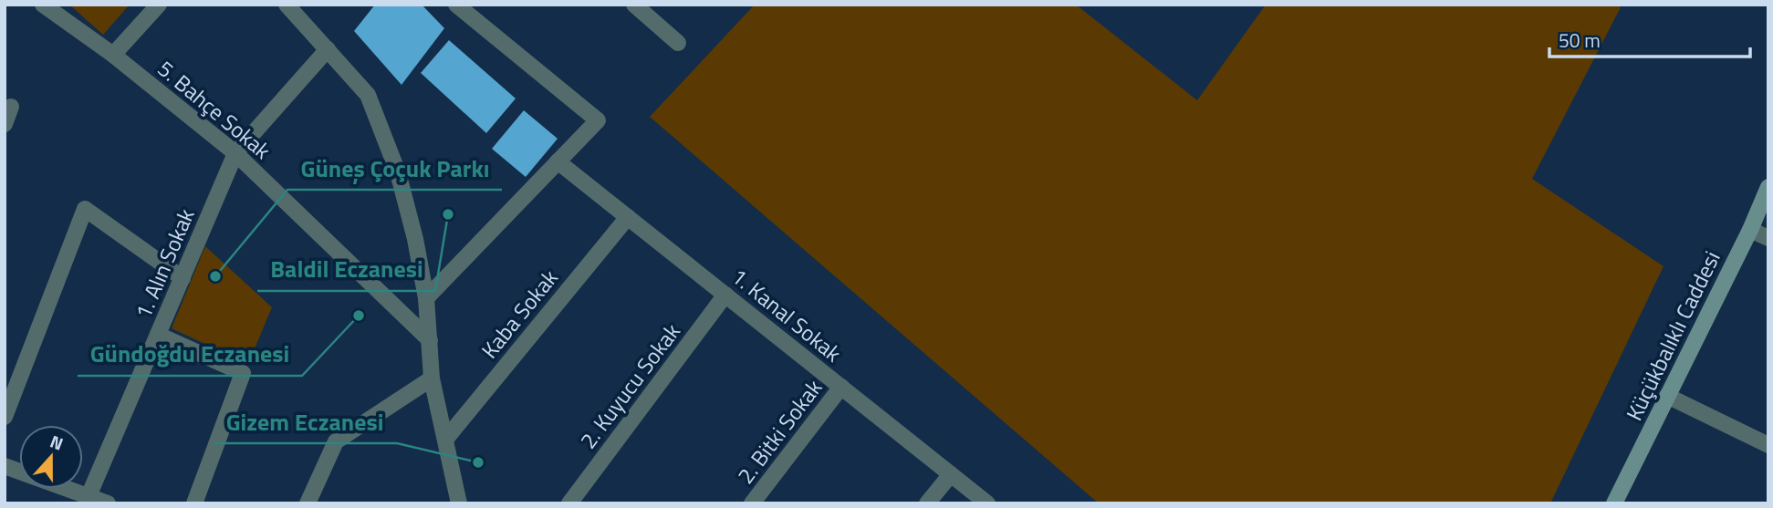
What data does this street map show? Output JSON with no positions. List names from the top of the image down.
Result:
{
  "streets": {
    "main road": ["Küçükbalıklı Caddesi"],
    "street": [
      "5. Bahçe Sokak",
      "1. Alın Sokak",
      "Kaba Sokak",
      "1. Kanal Sokak",
      "2. Kuyucu Sokak",
      "2. Bitki Sokak"
    ]
  },
  "crossings": [
    ["5. Bahçe Sokak", "1. Alın Sokak"],
    ["Kaba Sokak", "1. Kanal Sokak"],
    ["1. Kanal Sokak", "2. Kuyucu Sokak"],
    ["1. Kanal Sokak", "2. Bitki Sokak"]
  ],
  "places": [
    "Baldil Eczanesi",
    "Güneş Çoçuk Parkı",
    "Gündoğdu Eczanesi",
    "Gizem Eczanesi"
  ],
  "scale_bar": "50 m",
  "north": "top"
}
